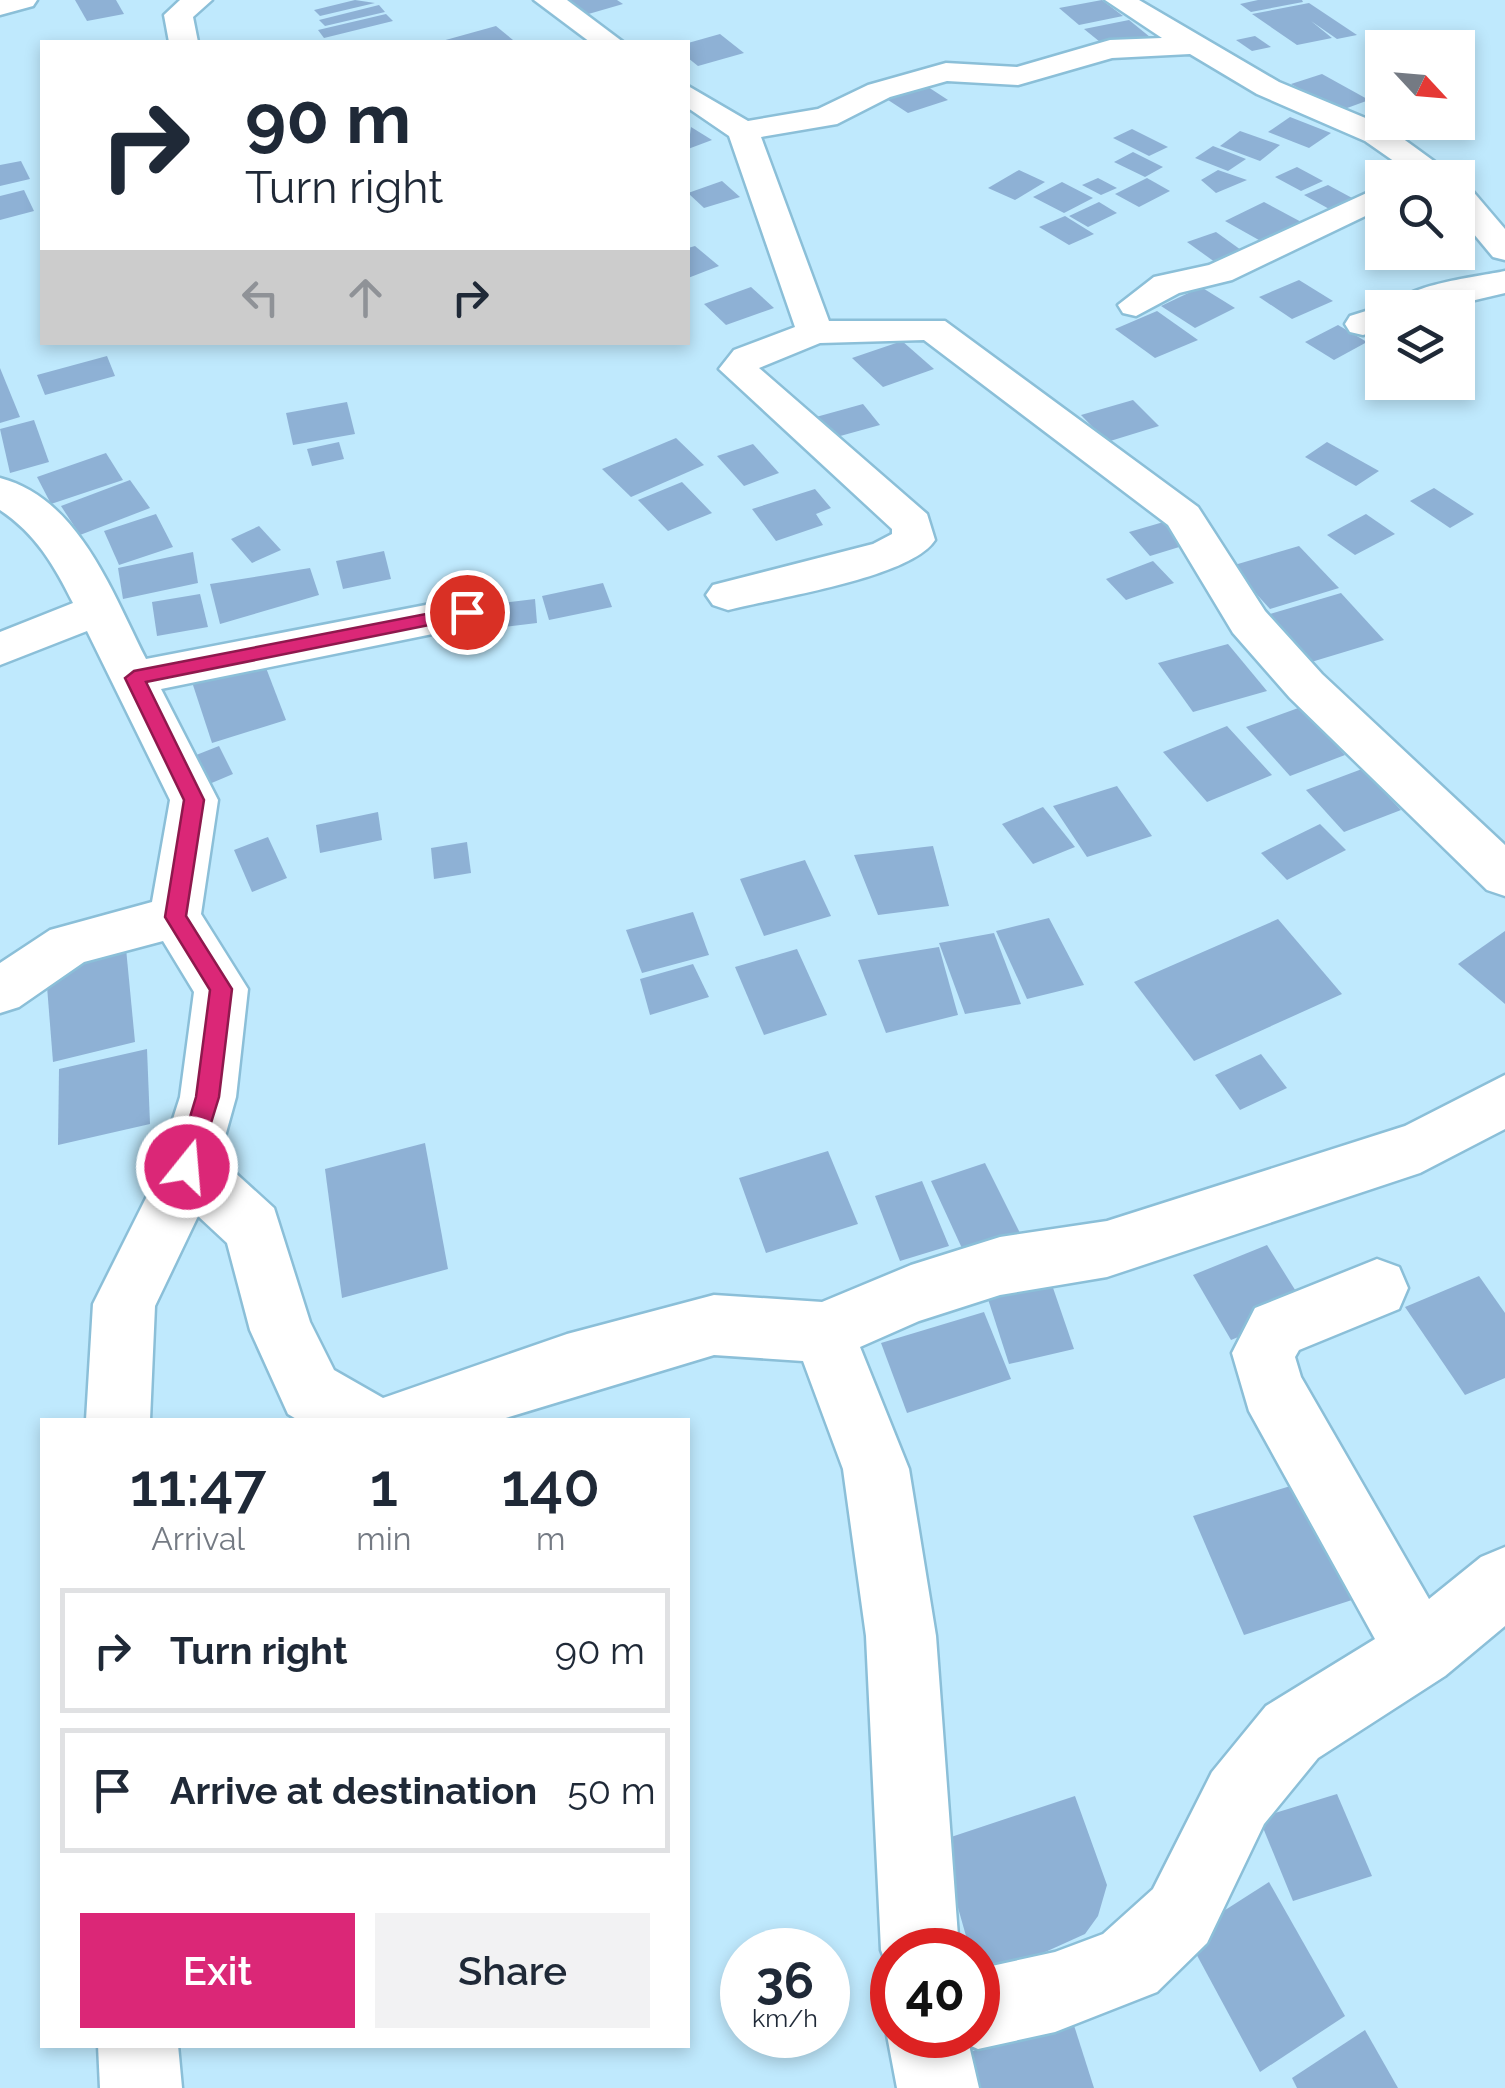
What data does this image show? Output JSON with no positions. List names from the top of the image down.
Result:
{
  "north": "bottom right",
  "page": {
    "turn": ["90 m", "Turn right"],
    "eta": [
      "11:47",
      "Arrival",
      "1",
      "min",
      "140",
      "m"
    ],
    "list": [
      {
        "name": "Turn right",
        "value": "90 m"
      },
      {
        "name": "Arrive at destination",
        "value": "50 m"
      }
    ],
    "buttons": ["Exit", "Share"],
    "speed": "36 km/h",
    "limit": "40"
  }
}
